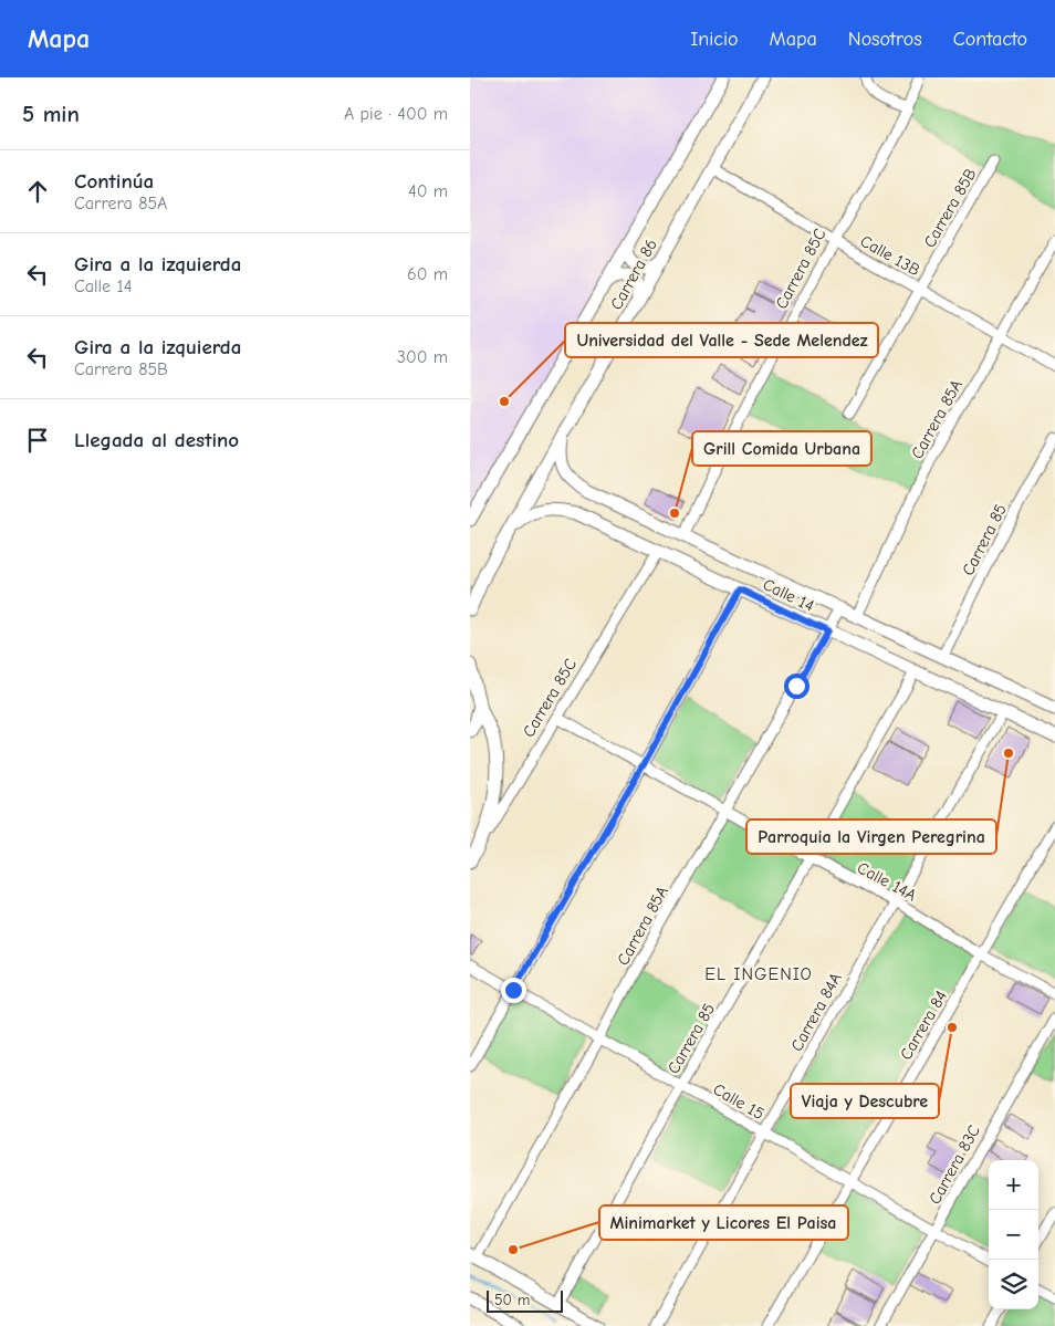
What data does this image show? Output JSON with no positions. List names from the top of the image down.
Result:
{
  "streets": {
    "street": [
      "Carrera 85B",
      "Calle 13B",
      "Carrera 85C",
      "Carrera 86",
      "Carrera 85A",
      "Carrera 85",
      "Calle 14",
      "Calle 14A",
      "Carrera 84A",
      "Carrera 84",
      "Calle 15",
      "Carrera 83C"
    ]
  },
  "crossings": [
    ["Carrera 85B", "Calle 13B"],
    ["Calle 13B", "Carrera 85C"],
    ["Calle 13B", "Carrera 86"],
    ["Calle 13B", "Carrera 85A"],
    ["Carrera 85C", "Calle 14"],
    ["Carrera 85C", "Calle 14A"],
    ["Carrera 86", "Calle 14"],
    ["Carrera 85A", "Calle 14"],
    ["Carrera 85A", "Calle 14A"],
    ["Carrera 85A", "Calle 15"],
    ["Carrera 85", "Calle 14"],
    ["Carrera 85", "Calle 14A"],
    ["Carrera 85", "Calle 15"],
    ["Calle 14", "Carrera 84A"],
    ["Calle 14A", "Carrera 84A"],
    ["Calle 14A", "Carrera 84"],
    ["Carrera 84A", "Calle 15"],
    ["Carrera 84", "Calle 15"],
    ["Calle 15", "Carrera 83C"]
  ],
  "districts": ["EL INGENIO"],
  "places": [
    "Universidad del Valle - Sede Melendez",
    "Grill Comida Urbana",
    "Parroquia la Virgen Peregrina",
    "Viaja y Descubre",
    "Minimarket y Licores El Paisa"
  ],
  "scale_bar": "50 m",
  "page": {
    "header": "Mapa",
    "nav": [
      "Inicio",
      "Mapa",
      "Nosotros",
      "Contacto"
    ],
    "heading": ["5 min", "A pie · 400 m"],
    "list": [
      ["Continúa", "Carrera 85A", "40 m"],
      ["Gira a la izquierda", "Calle 14", "60 m"],
      ["Gira a la izquierda", "Carrera 85B", "300 m"],
      "Llegada al destino"
    ],
    "map_buttons": ["+", "−"],
    "scale": "50 m"
  }
}
